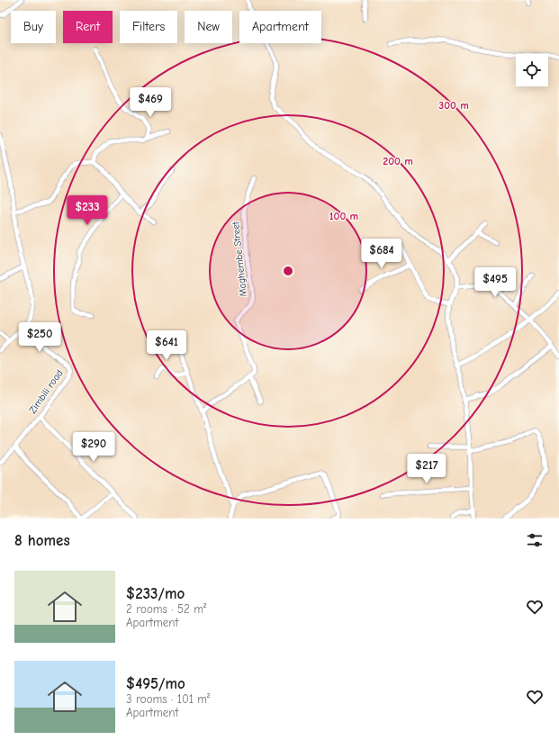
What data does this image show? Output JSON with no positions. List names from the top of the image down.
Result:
{
  "streets": {
    "street": ["Maghembe Street", "Zimbili road"]
  },
  "page": {
    "chip": [
      "Buy",
      "Rent",
      "Filters",
      "New",
      "Apartment"
    ],
    "price": [
      "$469",
      "$233",
      "$684",
      "$495",
      "$250",
      "$641",
      "$290",
      "$217"
    ],
    "heading": "8 homes",
    "list": [
      {
        "name": "$233/mo",
        "note": "2 rooms · 52 m² · Apartment"
      },
      {
        "name": "$495/mo",
        "note": "3 rooms · 101 m² · Apartment"
      }
    ]
  },
  "rings": ["300 m", "200 m", "100 m"]
}
